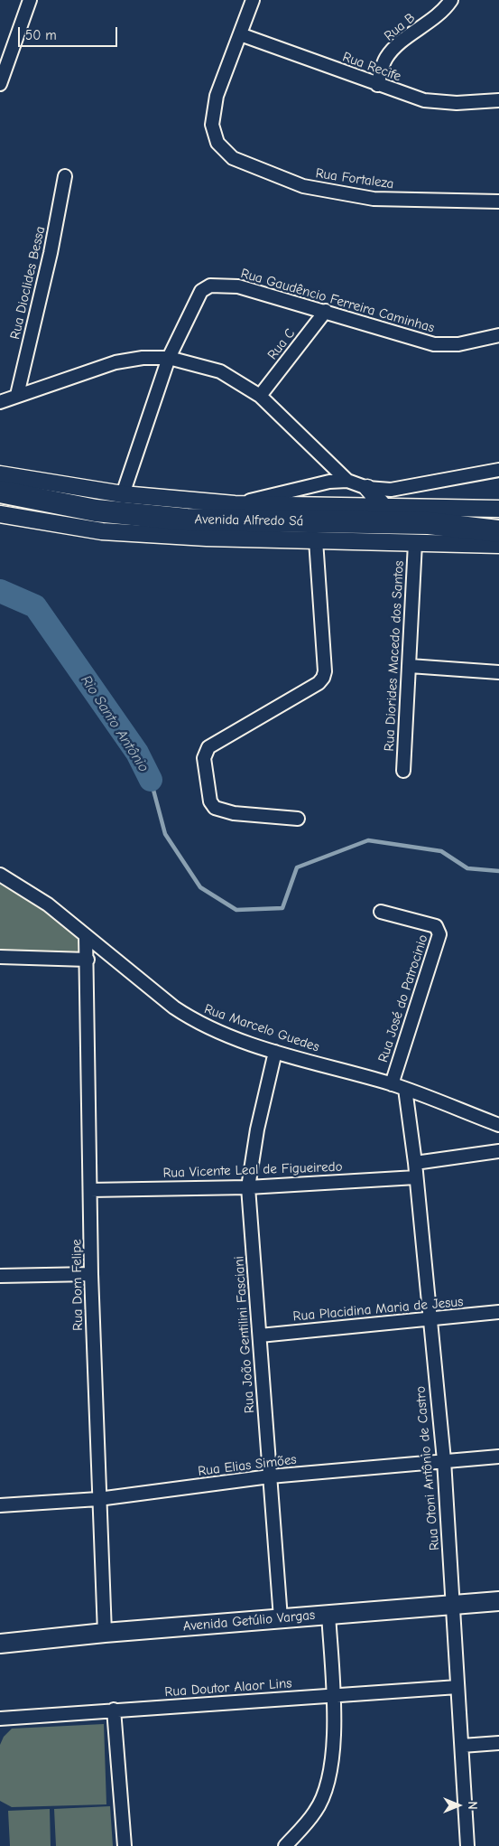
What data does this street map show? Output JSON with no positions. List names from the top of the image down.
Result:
{
  "streets": {
    "highway": ["Avenida Alfredo Sá"],
    "main road": ["Avenida Getúlio Vargas"],
    "street": [
      "Rua B",
      "Rua Recife",
      "Rua Fortaleza",
      "Rua Dioclides Bessa",
      "Rua Gaudêncio Ferreira Caminhas",
      "Rua C",
      "Rua Diorides Macedo dos Santos",
      "Rua José do Patrocinio",
      "Rua Marcelo Guedes",
      "Rua Vicente Leal de Figueiredo",
      "Rua Dom Felipe",
      "Rua Placidina Maria de Jesus",
      "Rua João Gentilini Fasciani",
      "Rua Elias Simões",
      "Rua Otoni Antônio de Castro",
      "Rua Doutor Alaor Lins"
    ]
  },
  "crossings": [
    ["Rua B", "Rua Recife"],
    ["Rua Recife", "Rua Fortaleza"],
    ["Rua Gaudêncio Ferreira Caminhas", "Rua C"],
    ["Avenida Alfredo Sá", "Rua Diorides Macedo dos Santos"],
    ["Rua José do Patrocinio", "Rua Marcelo Guedes"],
    ["Rua Marcelo Guedes", "Rua Dom Felipe"],
    ["Rua Marcelo Guedes", "Rua João Gentilini Fasciani"],
    ["Rua Marcelo Guedes", "Rua Otoni Antônio de Castro"],
    ["Rua Vicente Leal de Figueiredo", "Rua Dom Felipe"],
    ["Rua Vicente Leal de Figueiredo", "Rua João Gentilini Fasciani"],
    ["Rua Vicente Leal de Figueiredo", "Rua Otoni Antônio de Castro"],
    ["Rua Dom Felipe", "Rua Elias Simões"],
    ["Rua Dom Felipe", "Avenida Getúlio Vargas"],
    ["Rua Placidina Maria de Jesus", "Rua João Gentilini Fasciani"],
    ["Rua Placidina Maria de Jesus", "Rua Otoni Antônio de Castro"],
    ["Rua João Gentilini Fasciani", "Rua Elias Simões"],
    ["Rua João Gentilini Fasciani", "Avenida Getúlio Vargas"],
    ["Rua Elias Simões", "Rua Otoni Antônio de Castro"],
    ["Rua Otoni Antônio de Castro", "Avenida Getúlio Vargas"],
    ["Rua Otoni Antônio de Castro", "Rua Doutor Alaor Lins"]
  ],
  "water": ["Rio Santo Antônio"],
  "scale_bar": "50 m",
  "north": "right"
}
